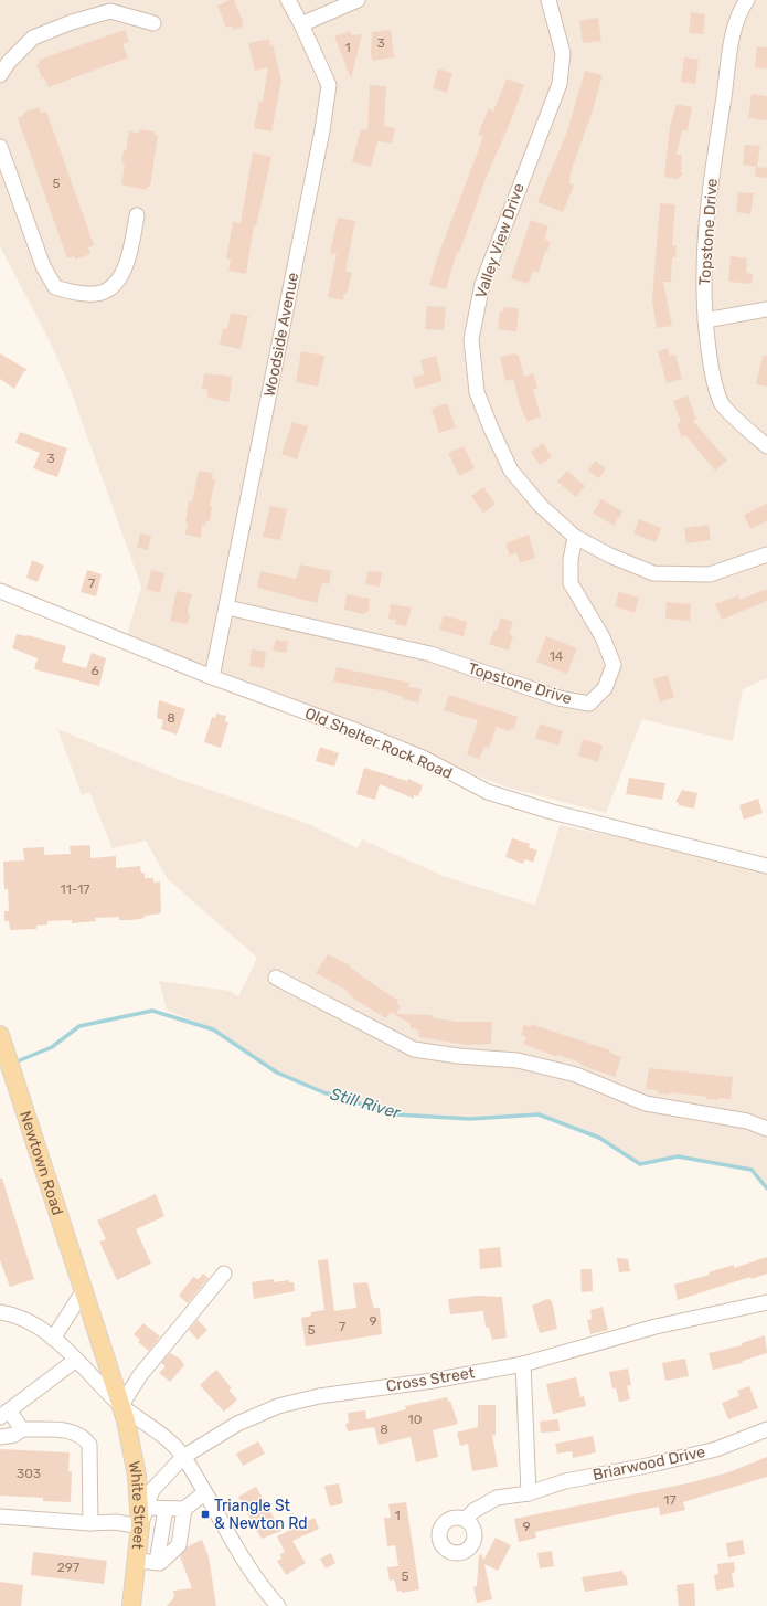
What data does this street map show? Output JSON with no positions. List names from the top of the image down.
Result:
{
  "streets": {
    "main road": ["Newtown Road", "White Street"],
    "street": [
      "Topstone Drive",
      "Valley View Drive",
      "Woodside Avenue",
      "Old Shelter Rock Road",
      "Cross Street",
      "Briarwood Drive"
    ]
  },
  "crossings": [
    ["Topstone Drive", "Valley View Drive"],
    ["Topstone Drive", "Woodside Avenue"],
    ["Woodside Avenue", "Old Shelter Rock Road"],
    ["Newtown Road", "White Street"],
    ["Cross Street", "White Street"]
  ],
  "water": ["Still River"],
  "places": {
    "transit": ["Triangle St & Newton Rd"]
  },
  "house_numbers": [
    "3",
    "1",
    "5",
    "3",
    "7",
    "14",
    "6",
    "8",
    "11-17",
    "9",
    "7",
    "5",
    "10",
    "8",
    "303",
    "17",
    "1",
    "9",
    "297",
    "5"
  ]
}
